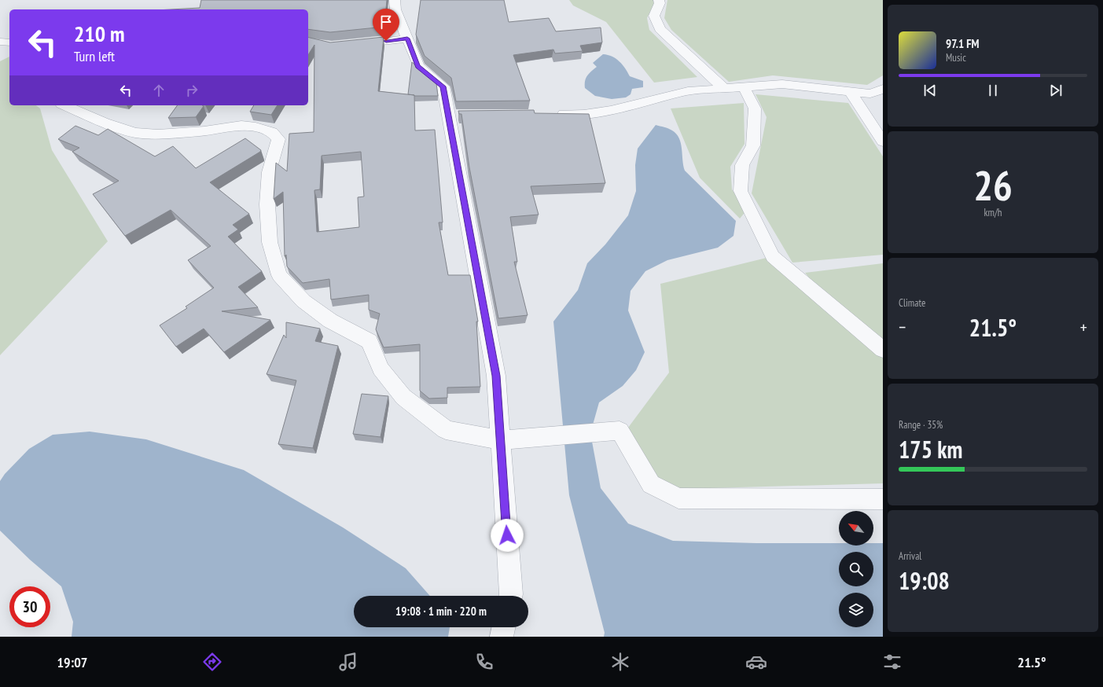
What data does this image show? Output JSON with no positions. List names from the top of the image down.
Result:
{
  "north": "top left",
  "page": {
    "turn": ["210 m", "Turn left"],
    "song": ["97.1 FM", "Music"],
    "tile": [
      ["26", "km/h"],
      "Climate",
      ["Range · 35%", "175 km"],
      ["Arrival", "19:08"]
    ],
    "heat": ["−", "21.5°", "+"],
    "limit": "30",
    "trip": "19:08 · 1 min · 220 m",
    "tabs": ["19:07", "21.5°"]
  }
}
